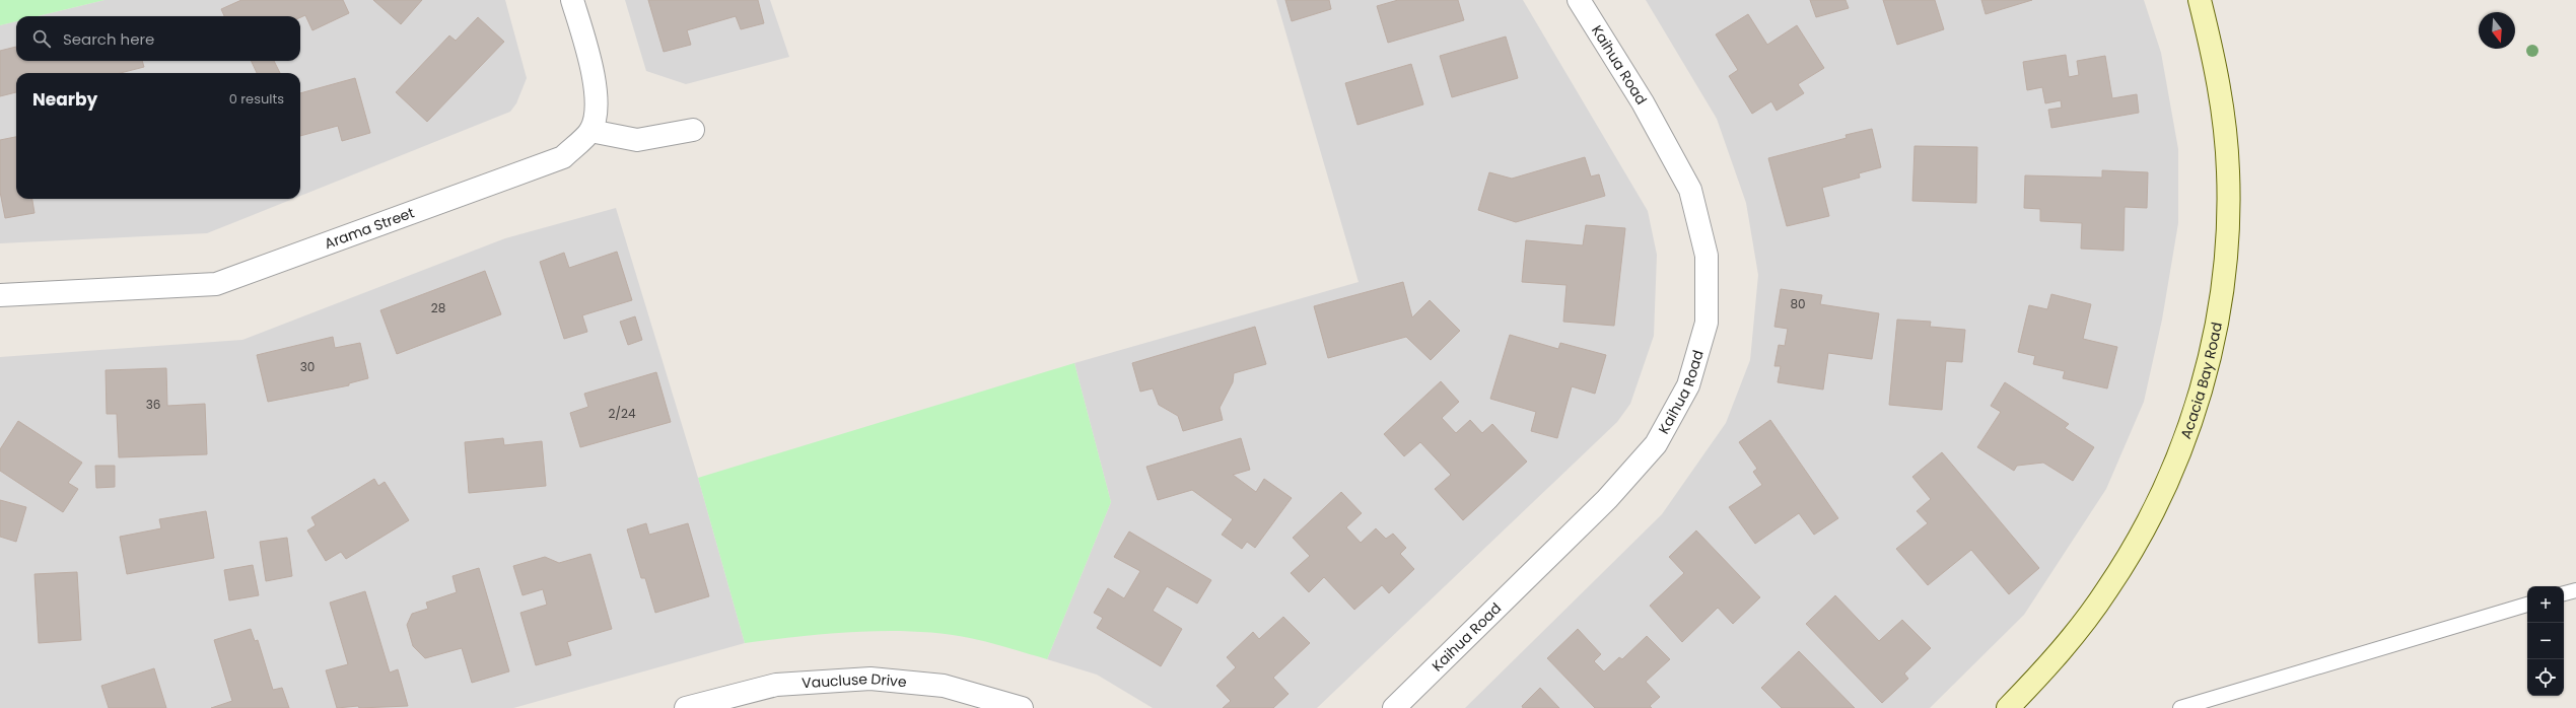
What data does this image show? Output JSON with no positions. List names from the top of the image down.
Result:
{
  "streets": {
    "street": [
      "Kaihua Road",
      "Arama Street",
      "Acacia Bay Road",
      "Vaucluse Drive"
    ]
  },
  "house_numbers": [
    "80",
    "28",
    "30",
    "36",
    "2/24"
  ],
  "north": "bottom",
  "page": {
    "search": "Search here",
    "heading": ["Nearby", "0 results"],
    "map_buttons": ["+", "−"]
  }
}
